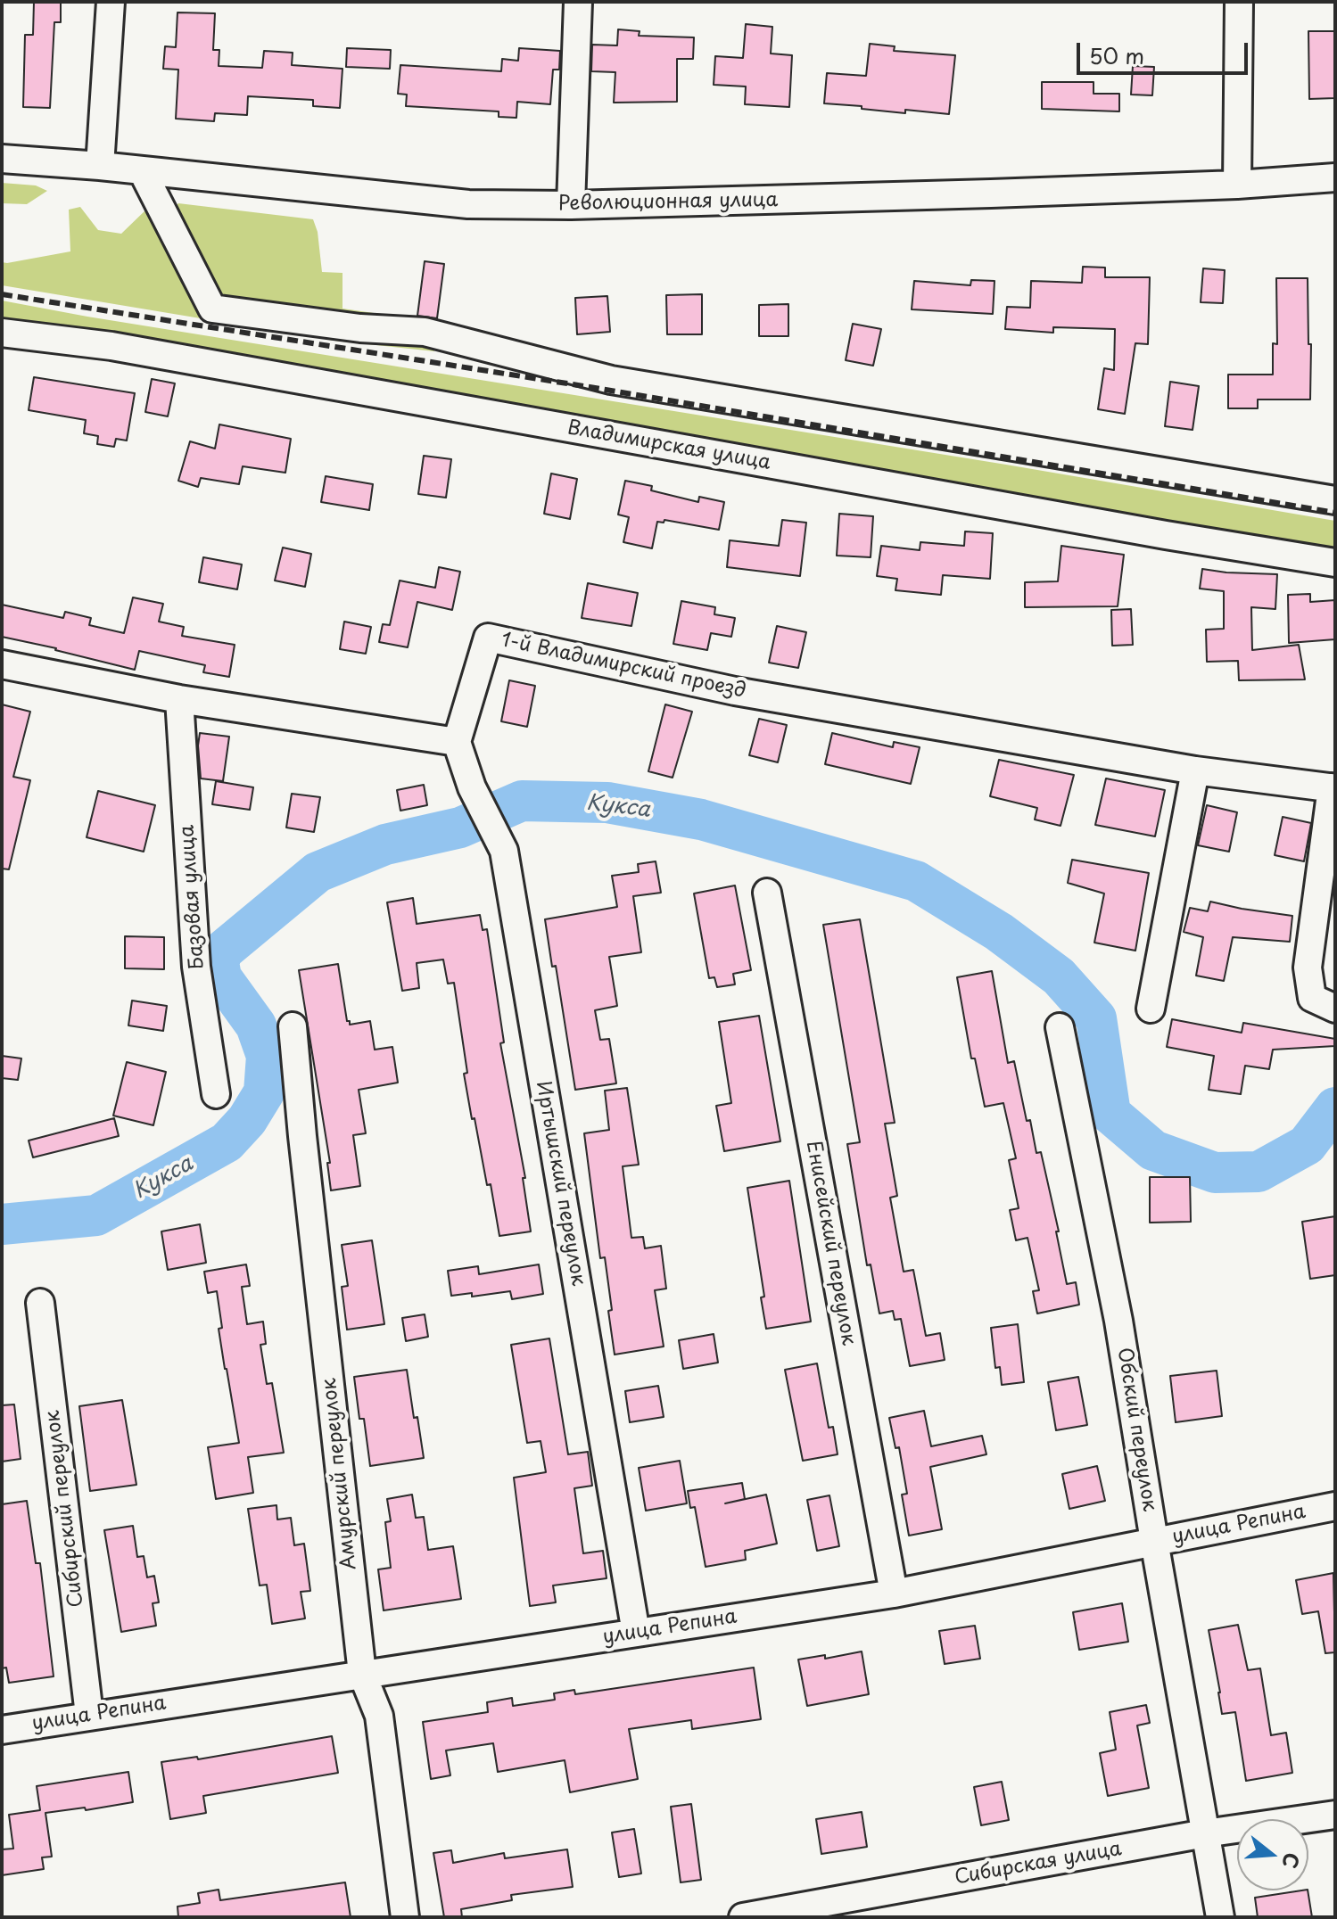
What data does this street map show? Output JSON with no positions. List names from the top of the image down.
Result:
{
  "streets": {
    "street": [
      "Революционная улица",
      "Владимирская улица",
      "1-й Владимирский проезд",
      "Базовая улица",
      "Иртышский переулок",
      "Енисейский переулок",
      "Обский переулок",
      "Амурский переулок",
      "Сибирский переулок",
      "улица Репина",
      "Сибирская улица"
    ]
  },
  "crossings": [
    ["1-й Владимирский проезд", "Иртышский переулок"],
    ["Иртышский переулок", "улица Репина"],
    ["Енисейский переулок", "улица Репина"],
    ["Обский переулок", "улица Репина"],
    ["Обский переулок", "Сибирская улица"],
    ["Амурский переулок", "улица Репина"],
    ["Сибирский переулок", "улица Репина"]
  ],
  "water": ["Кукса"],
  "scale_bar": "50 m",
  "north": "right"
}
